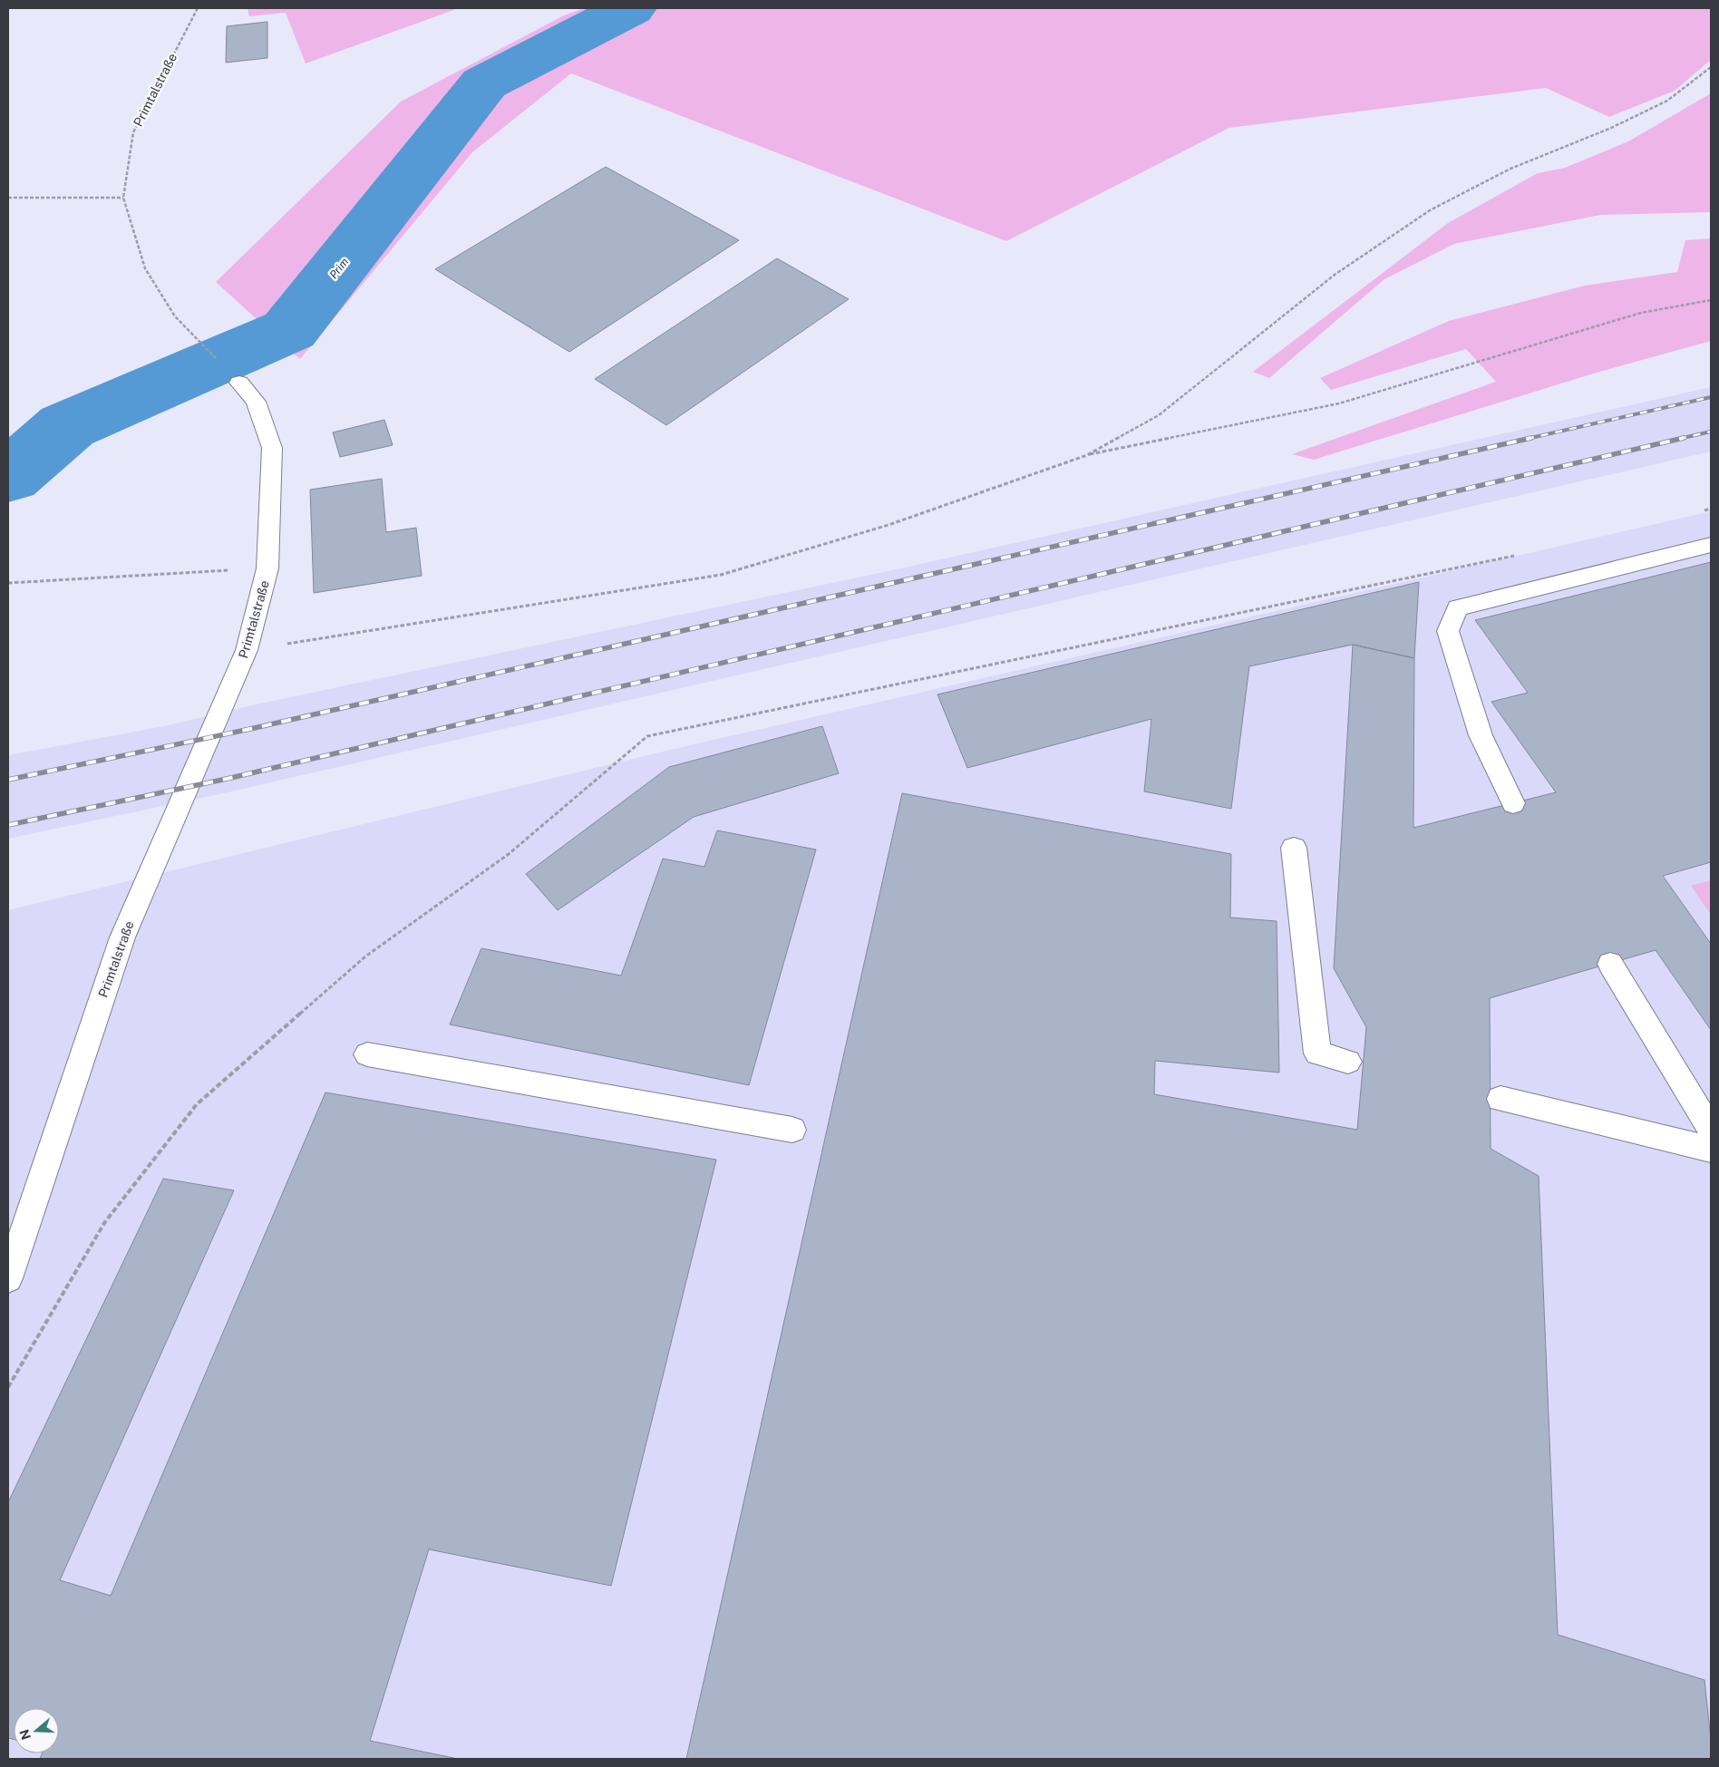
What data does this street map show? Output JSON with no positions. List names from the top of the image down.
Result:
{
  "streets": {
    "street": ["Primtalstraße"]
  },
  "water": ["Prim"],
  "north": "left"
}
